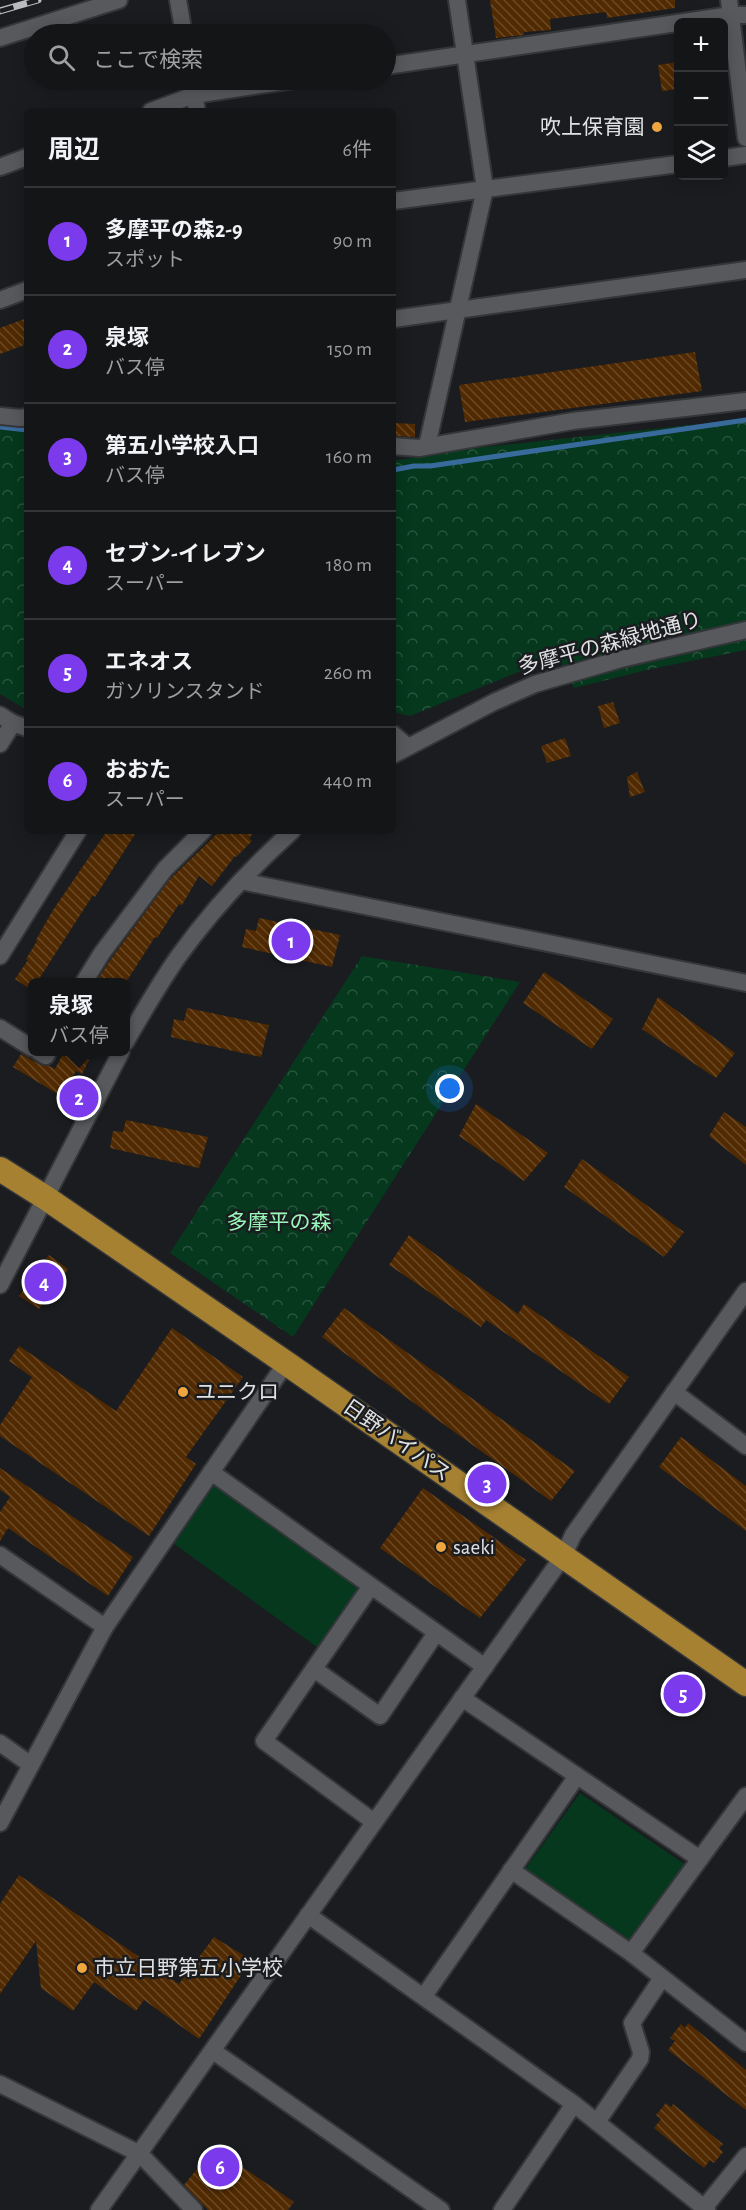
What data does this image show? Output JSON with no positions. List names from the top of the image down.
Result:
{
  "streets": {
    "highway": ["日野バイパス"],
    "street": ["多摩平の森緑地通り"]
  },
  "parks": ["多摩平の森"],
  "places": [
    "吹上保育園",
    "ユニクロ",
    "saeki",
    "市立日野第五小学校"
  ],
  "page": {
    "map_buttons": ["+", "−"],
    "search": "ここで検索",
    "heading": ["周辺", "6件"],
    "list": [
      {
        "mark": "1",
        "name": "多摩平の森2-9",
        "note": "スポット",
        "value": "90 m"
      },
      {
        "mark": "2",
        "name": "泉塚",
        "note": "バス停",
        "value": "150 m"
      },
      {
        "mark": "3",
        "name": "第五小学校入口",
        "note": "バス停",
        "value": "160 m"
      },
      {
        "mark": "4",
        "name": "セブン-イレブン",
        "note": "スーパー",
        "value": "180 m"
      },
      {
        "mark": "5",
        "name": "エネオス",
        "note": "ガソリンスタンド",
        "value": "260 m"
      },
      {
        "mark": "6",
        "name": "おおた",
        "note": "スーパー",
        "value": "440 m"
      }
    ],
    "pins": [
      "1",
      "2",
      "4",
      "3",
      "5",
      "6"
    ],
    "popup": ["泉塚", "バス停"]
  }
}
